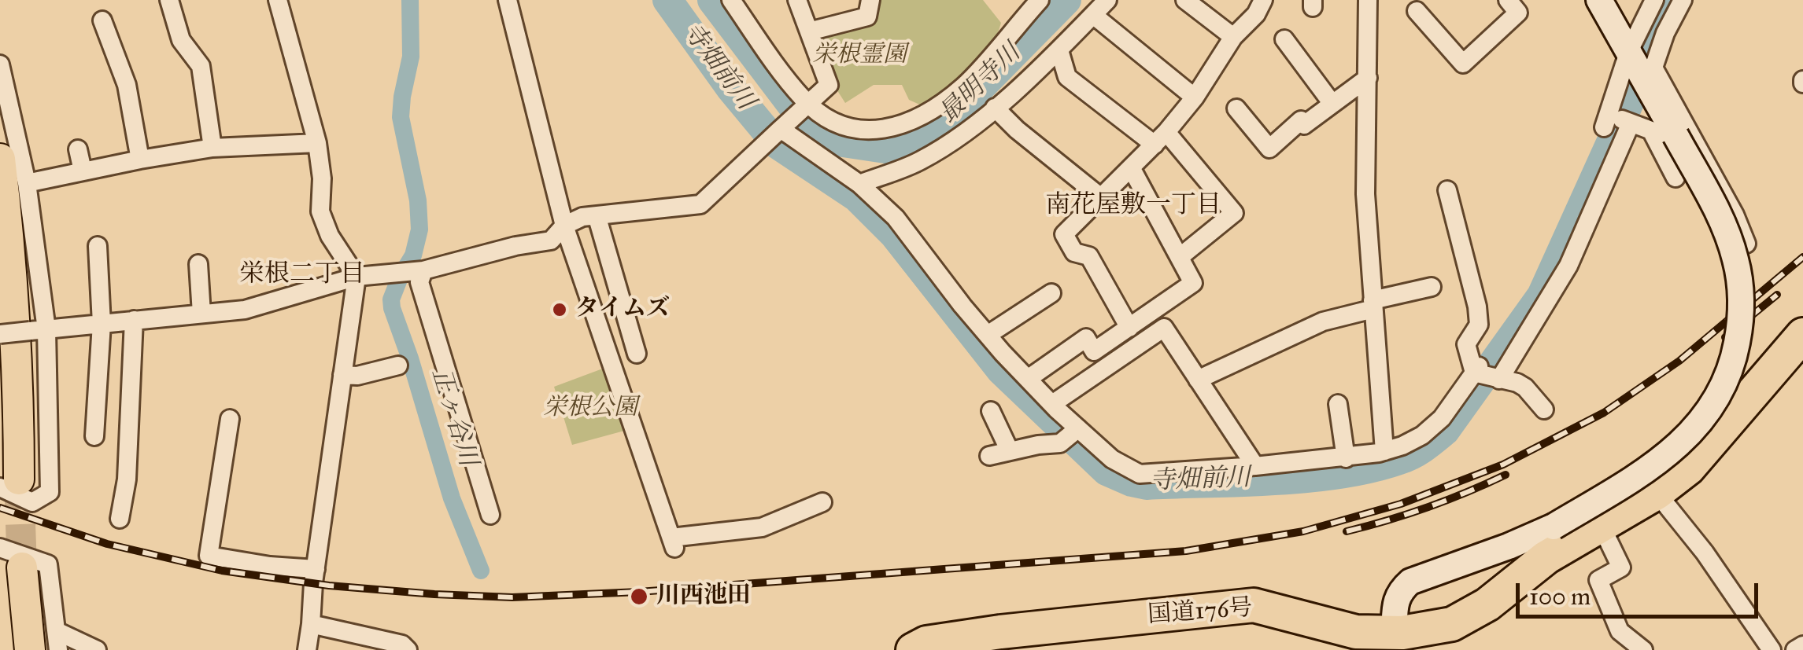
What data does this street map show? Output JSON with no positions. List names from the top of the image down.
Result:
{
  "streets": {
    "highway": ["国道176号"]
  },
  "districts": ["南花屋敷一丁目", "栄根二丁目"],
  "water": ["寺畑前川", "最明寺川", "正ヶ谷川"],
  "parks": ["栄根霊園", "栄根公園"],
  "places": ["タイムズ", "川西池田"],
  "scale_bar": "100 m"
}
